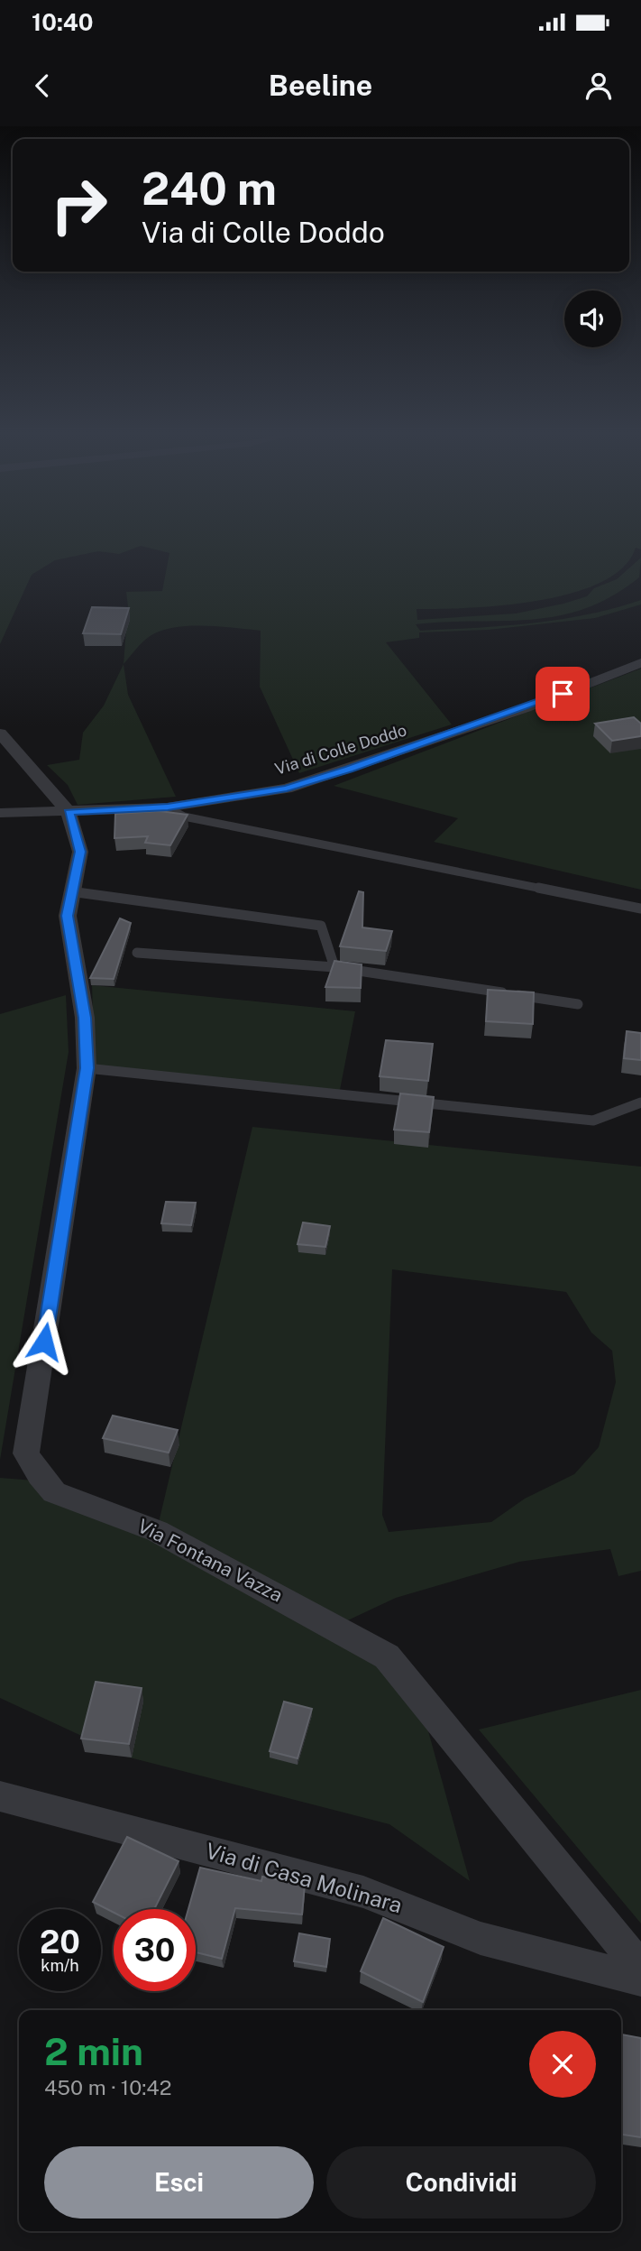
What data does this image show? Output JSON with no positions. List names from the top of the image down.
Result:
{
  "streets": {
    "street": ["Via di Colle Doddo", "Via Fontana Vazza", "Via di Casa Molinara"]
  },
  "crossings": [
    ["Via di Colle Doddo", "Via Fontana Vazza"]
  ],
  "page": {
    "status": "10:40",
    "header": "Beeline",
    "turn": ["240 m", "Via di Colle Doddo"],
    "speed": "20 km/h",
    "limit": "30",
    "heading": ["2 min", "450 m · 10:42"],
    "buttons": ["Esci", "Condividi"]
  }
}
